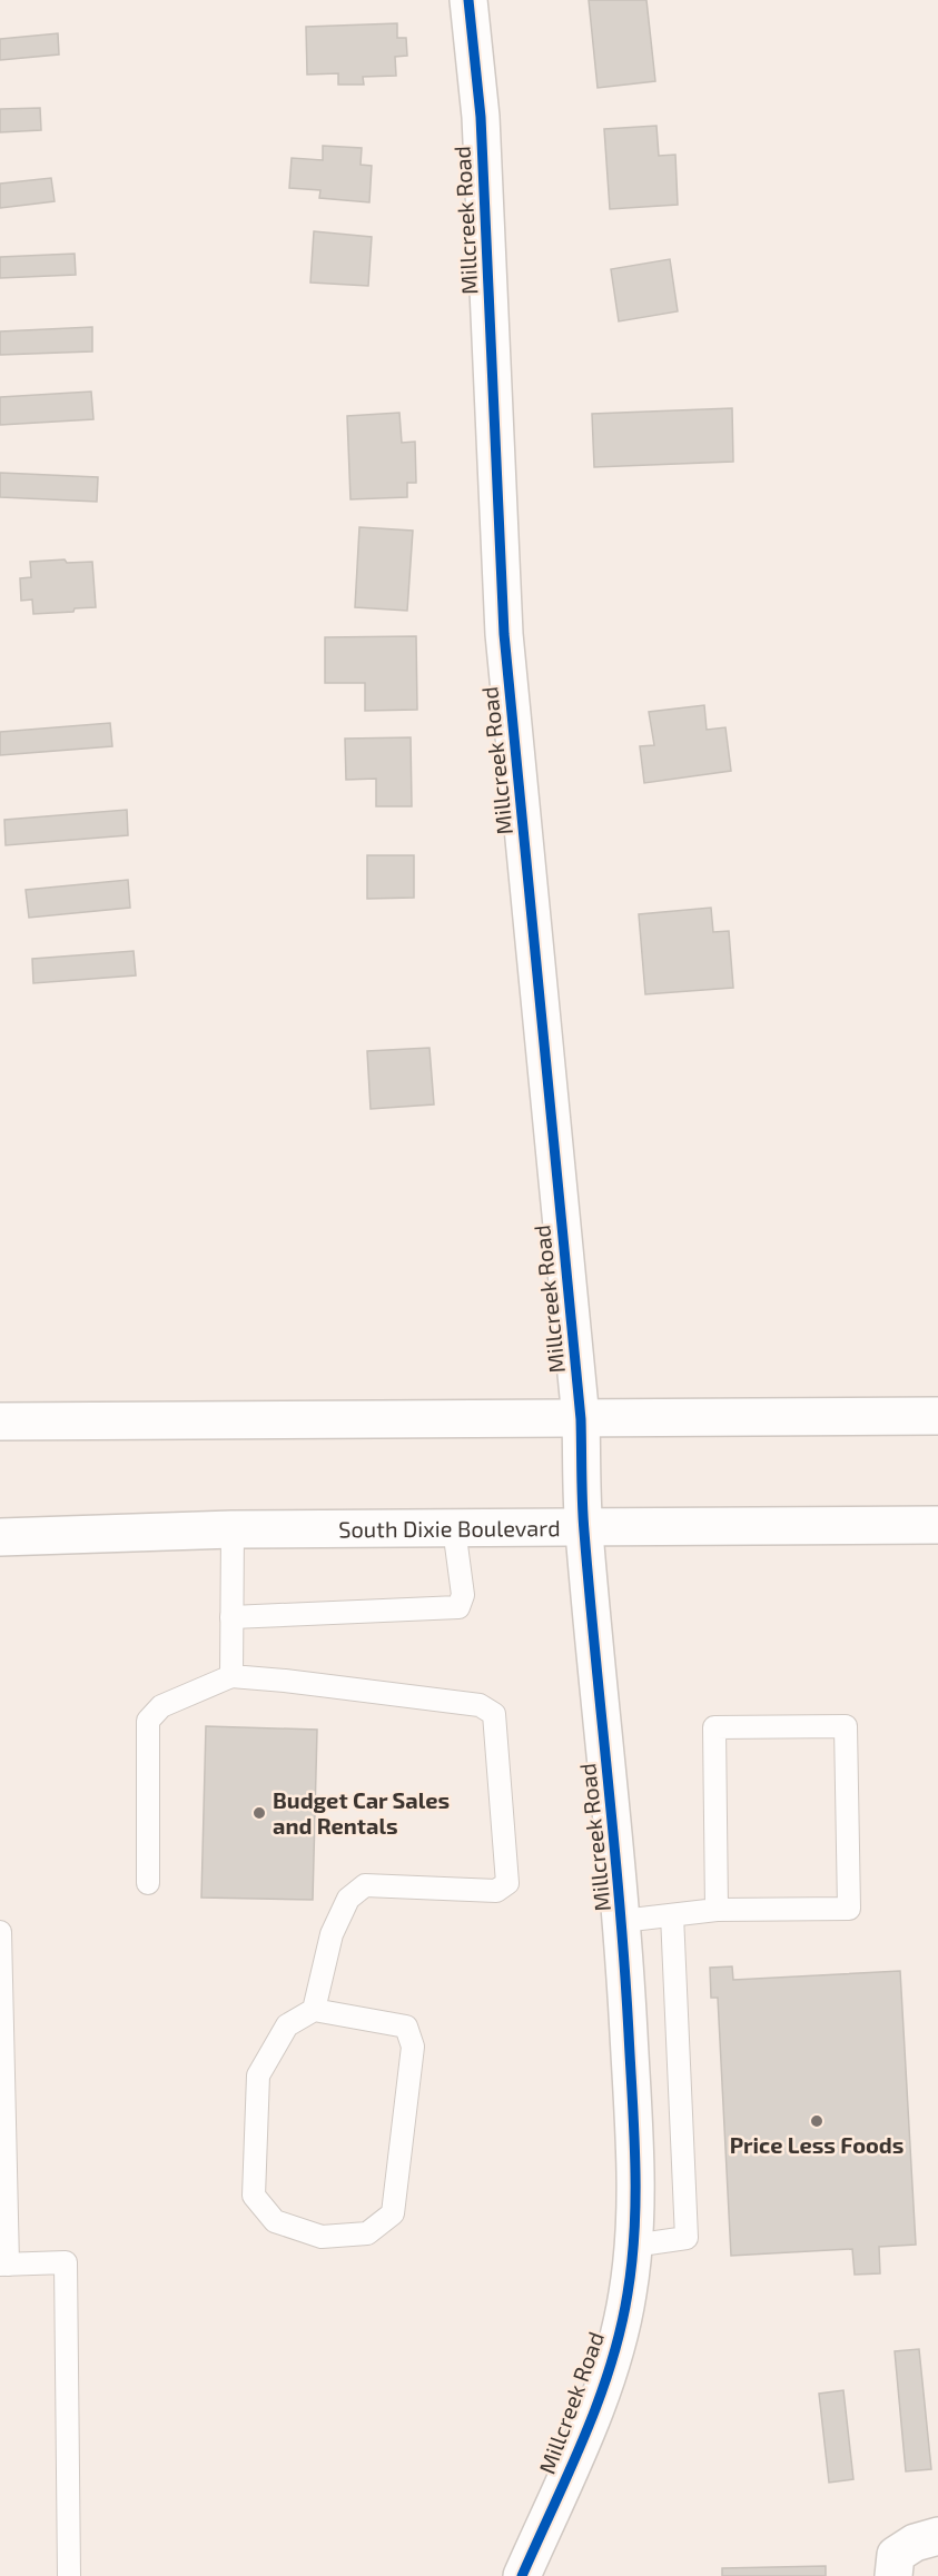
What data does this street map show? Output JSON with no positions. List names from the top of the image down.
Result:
{
  "streets": {
    "main road": ["Millcreek Road", "South Dixie Boulevard"]
  },
  "crossings": [
    ["Millcreek Road", "South Dixie Boulevard"]
  ],
  "places": ["Budget Car Sales and Rentals", "Price Less Foods"]
}
